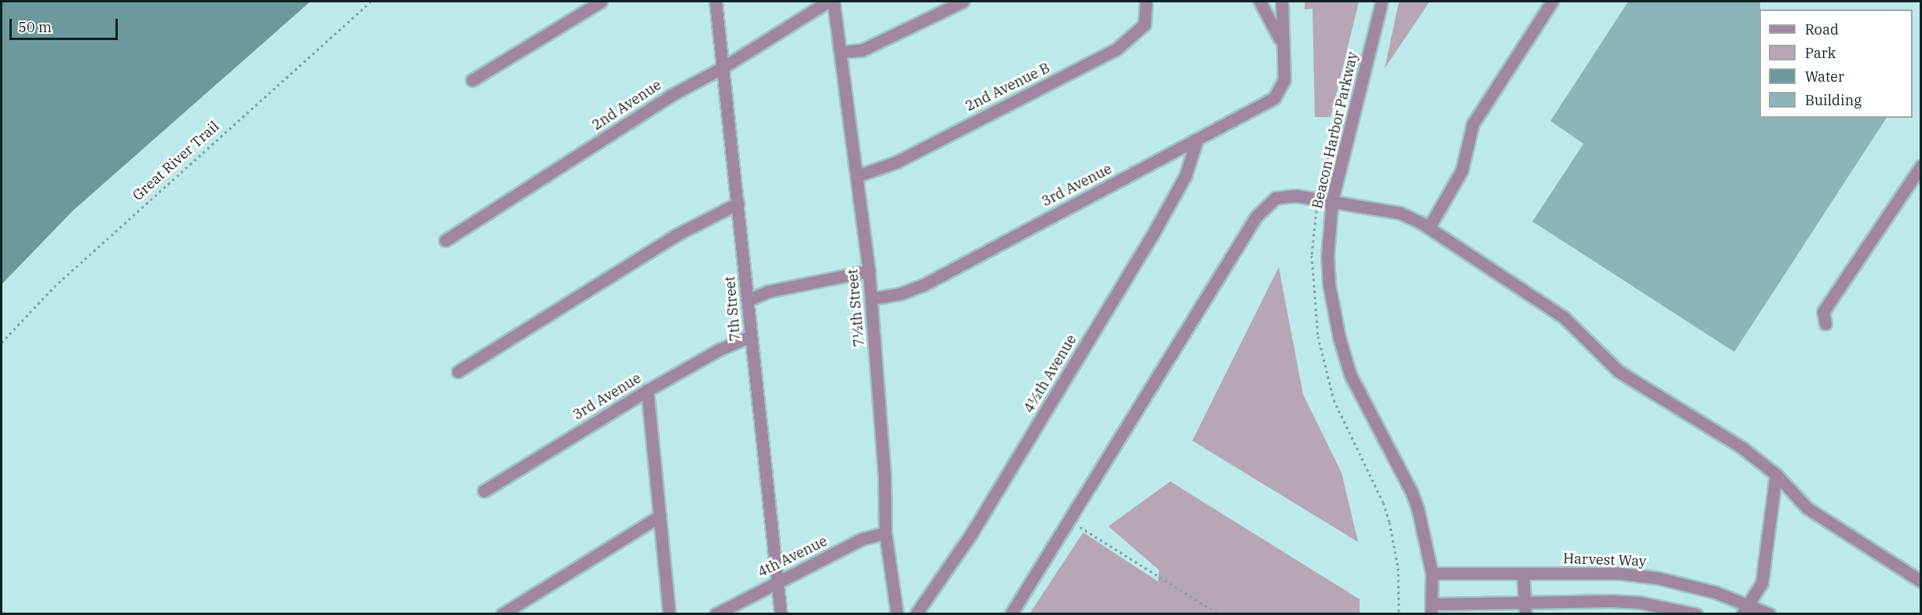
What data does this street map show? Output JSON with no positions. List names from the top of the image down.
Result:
{
  "streets": {
    "street": [
      "2nd Avenue B",
      "2nd Avenue",
      "Beacon Harbor Parkway",
      "3rd Avenue",
      "7½th Street",
      "7th Street",
      "4½th Avenue",
      "4th Avenue",
      "Harvest Way"
    ],
    "path": ["Great River Trail"]
  },
  "crossings": [
    ["2nd Avenue B", "7½th Street"],
    ["2nd Avenue", "7th Street"],
    ["Beacon Harbor Parkway", "Harvest Way"],
    ["3rd Avenue", "7½th Street"],
    ["3rd Avenue", "7th Street"],
    ["3rd Avenue", "4½th Avenue"],
    ["7½th Street", "4th Avenue"],
    ["7th Street", "4th Avenue"]
  ],
  "legend": [
    "Road",
    "Park",
    "Water",
    "Building"
  ],
  "scale_bar": "50 m"
}
